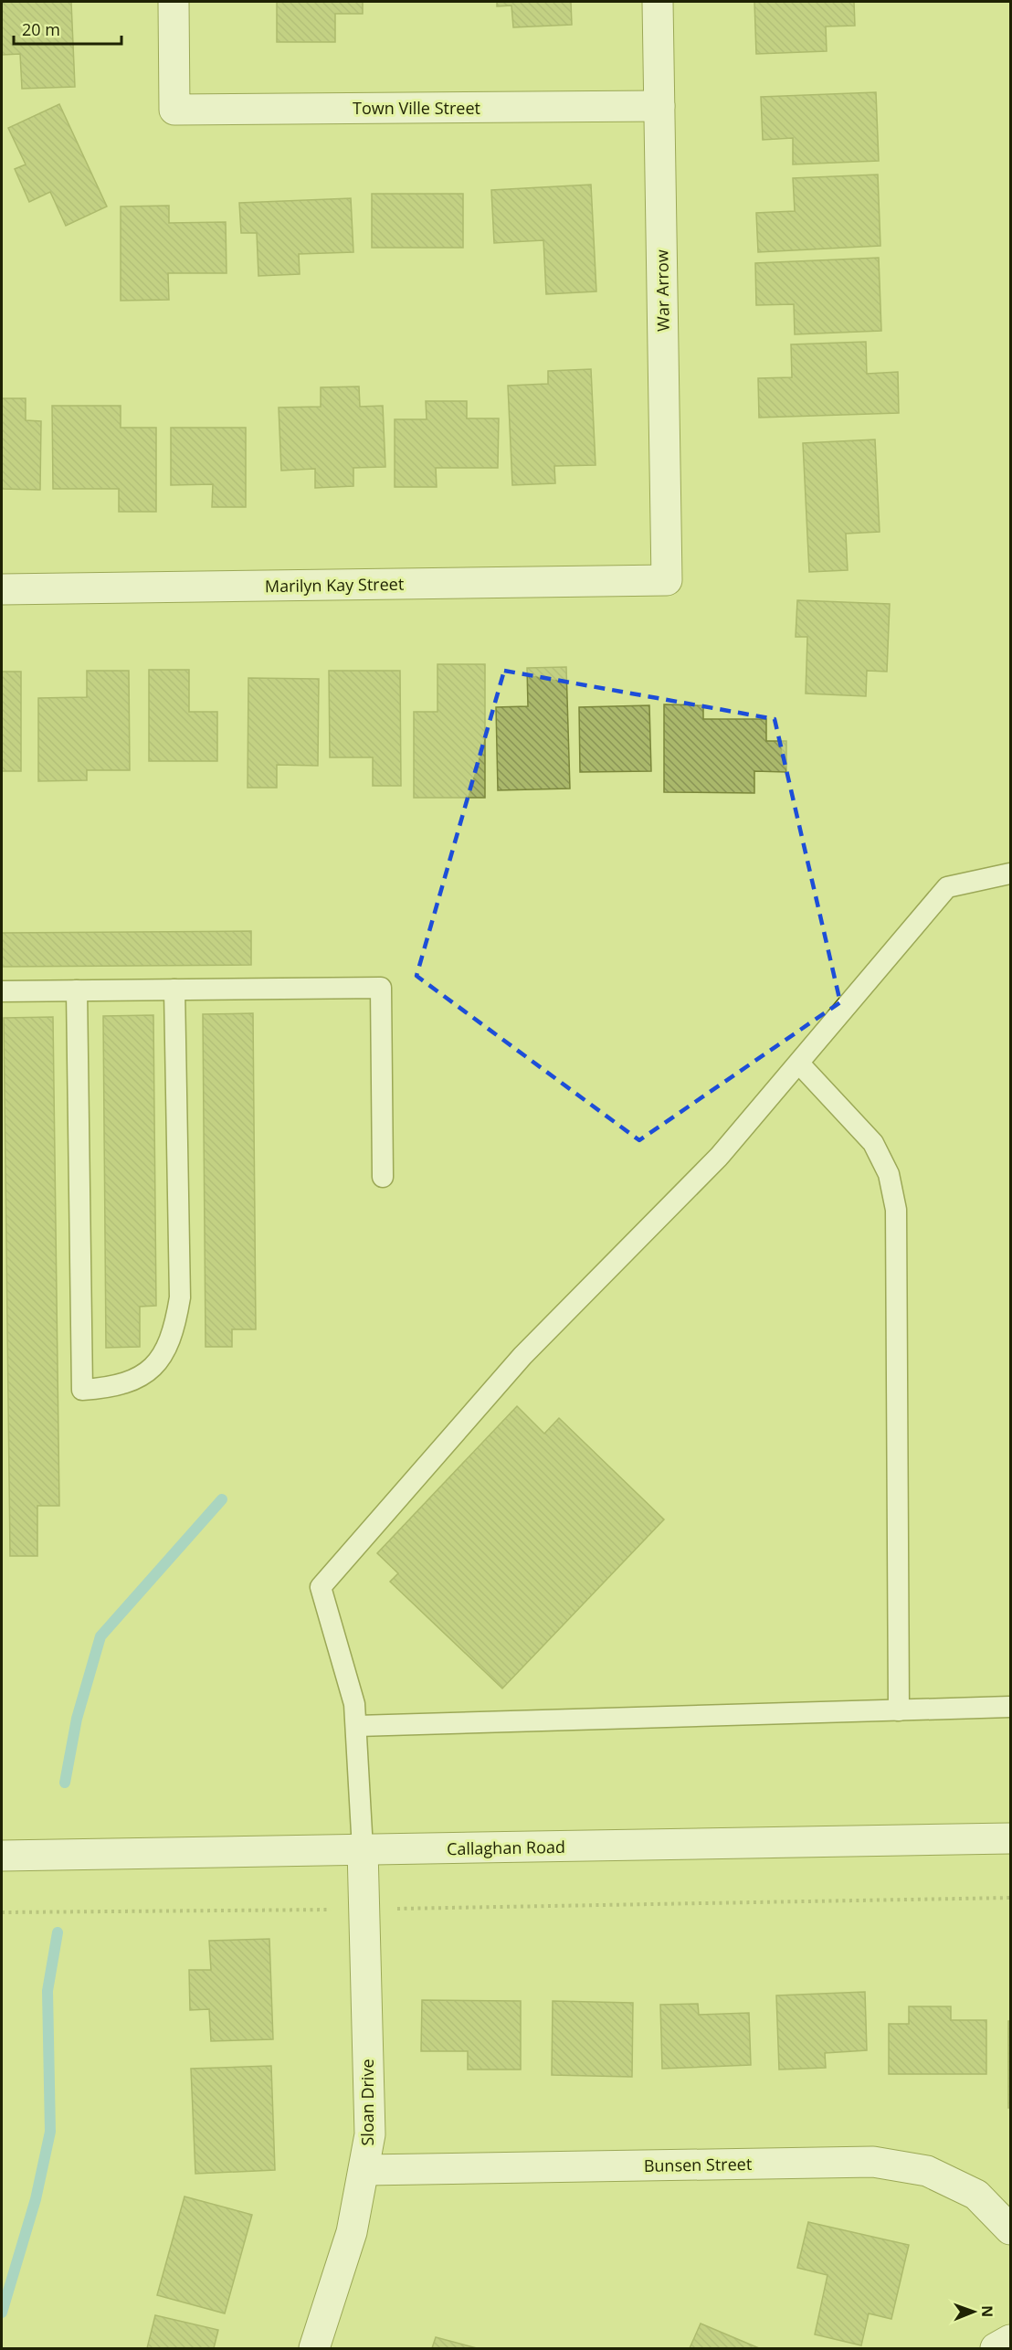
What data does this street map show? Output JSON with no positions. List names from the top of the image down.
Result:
{
  "streets": {
    "street": [
      "Town Ville Street",
      "War Arrow",
      "Marilyn Kay Street",
      "Callaghan Road",
      "Sloan Drive",
      "Bunsen Street"
    ]
  },
  "crossings": [
    ["Town Ville Street", "War Arrow"],
    ["War Arrow", "Marilyn Kay Street"],
    ["Callaghan Road", "Sloan Drive"],
    ["Sloan Drive", "Bunsen Street"]
  ],
  "scale_bar": "20 m",
  "north": "right"
}
